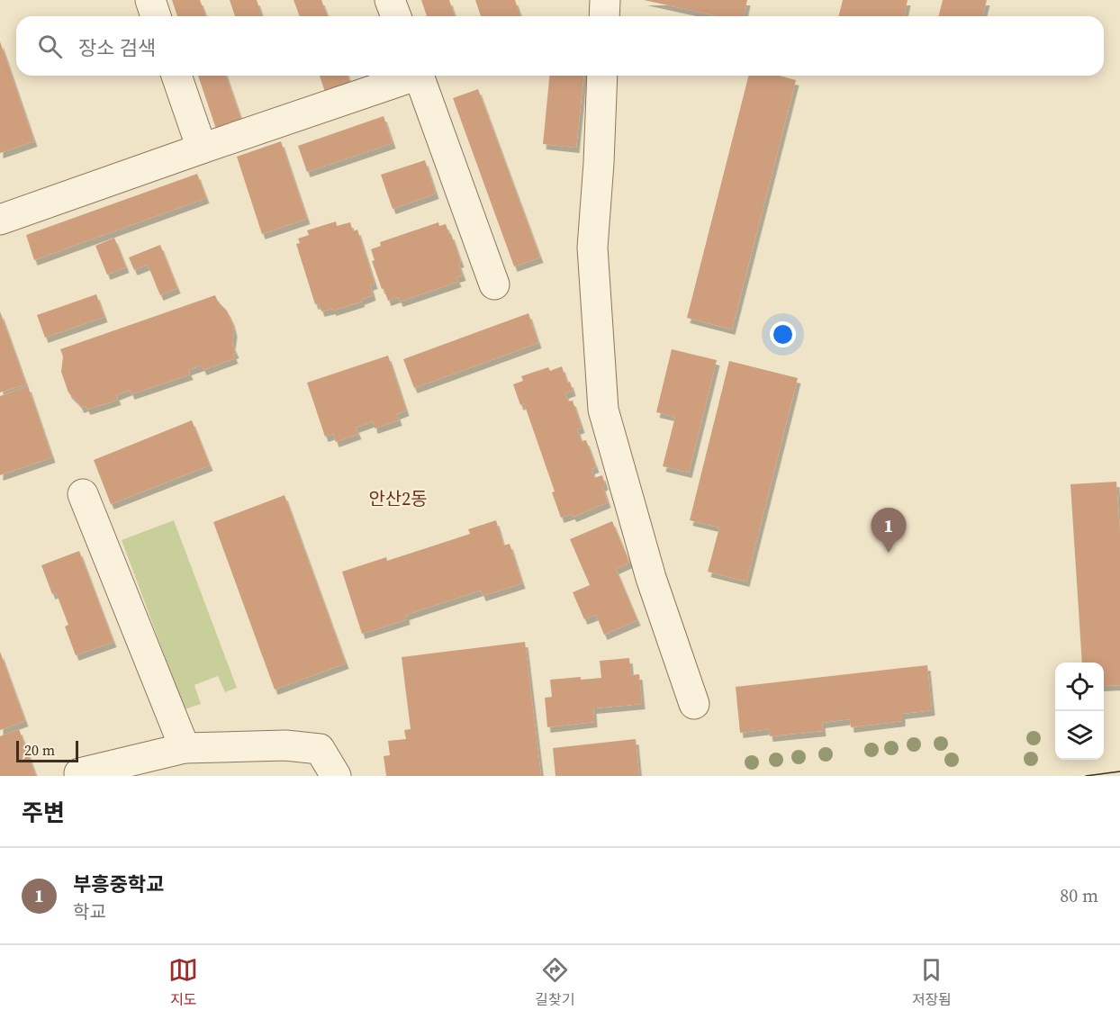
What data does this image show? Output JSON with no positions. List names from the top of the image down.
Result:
{
  "districts": ["안산2동"],
  "scale_bar": "20 m",
  "page": {
    "search": "장소 검색",
    "pins": "1",
    "scale": "20 m",
    "heading": "주변",
    "list": [
      {
        "mark": "1",
        "name": "부흥중학교",
        "note": "학교",
        "value": "80 m"
      }
    ],
    "nav": ["지도", "길찾기", "저장됨"]
  }
}
